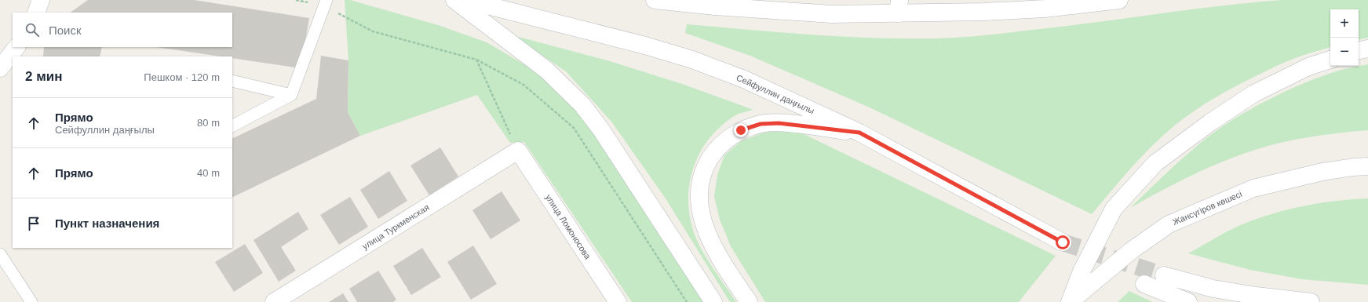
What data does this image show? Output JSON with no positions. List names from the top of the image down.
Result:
{
  "streets": {
    "main road": [
      "Сейфуллин даңғылы",
      "Жансүгіров көшесі",
      "улица Туркменская",
      "улица Ломоносова"
    ]
  },
  "crossings": [
    ["улица Туркменская", "улица Ломоносова"]
  ],
  "page": {
    "map_buttons": ["+", "−"],
    "search": "Поиск",
    "heading": ["2 мин", "Пешком · 120 m"],
    "list": [
      ["Прямо", "Сейфуллин даңғылы", "80 m"],
      ["Прямо", "40 m"],
      "Пункт назначения"
    ]
  }
}
